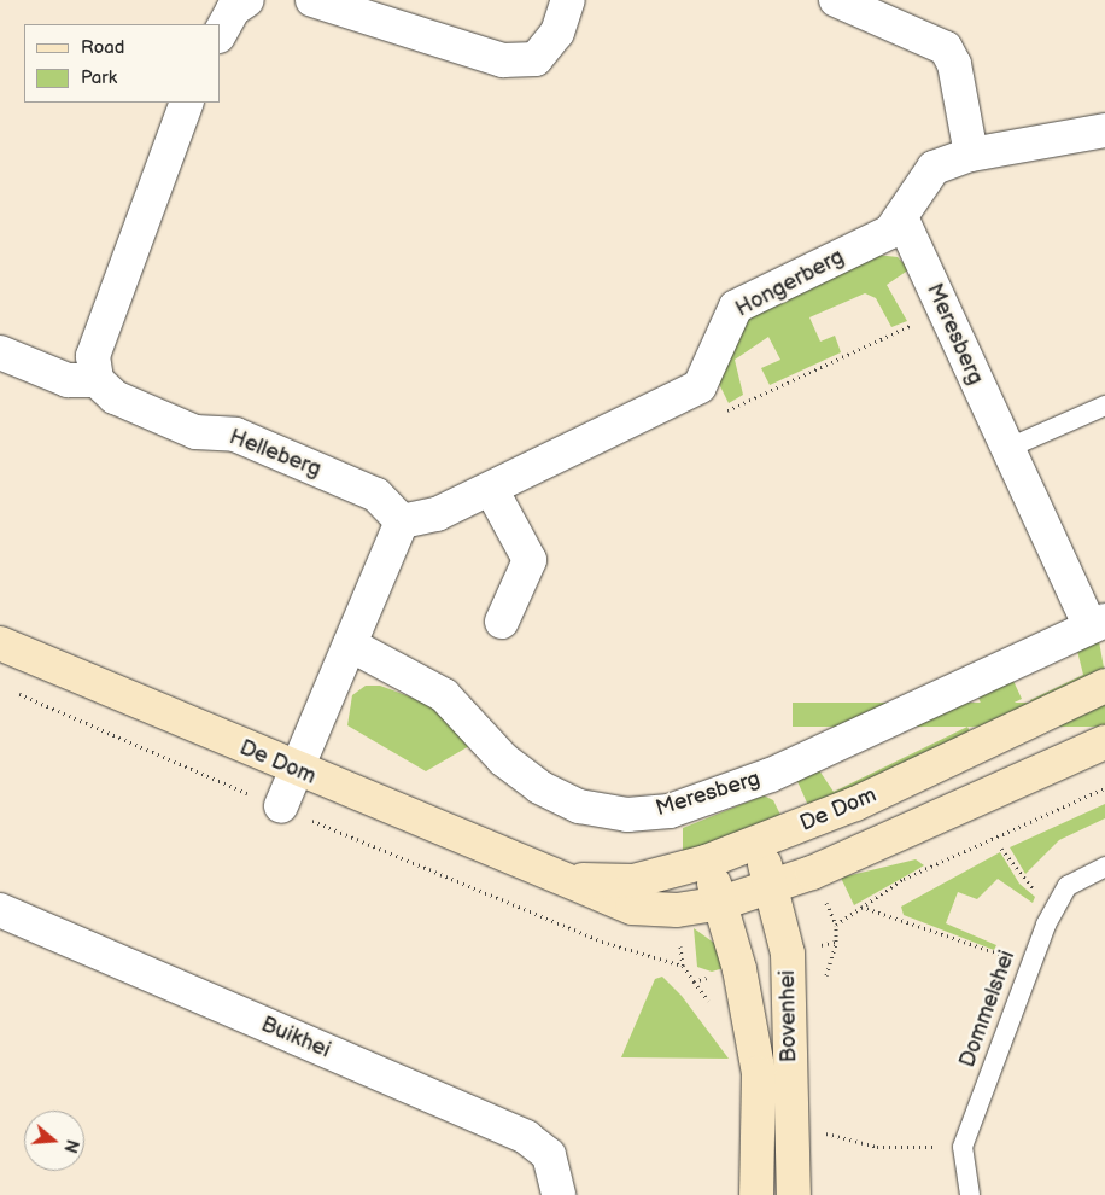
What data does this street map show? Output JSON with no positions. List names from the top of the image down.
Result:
{
  "streets": {
    "street": [
      "Hongerberg",
      "Meresberg",
      "Helleberg",
      "De Dom",
      "Bovenhei",
      "Buikhei"
    ],
    "lane": ["Dommelshei"]
  },
  "crossings": [
    ["Hongerberg", "Meresberg"],
    ["De Dom", "Bovenhei"]
  ],
  "legend": ["Road", "Park"],
  "north": "right"
}
